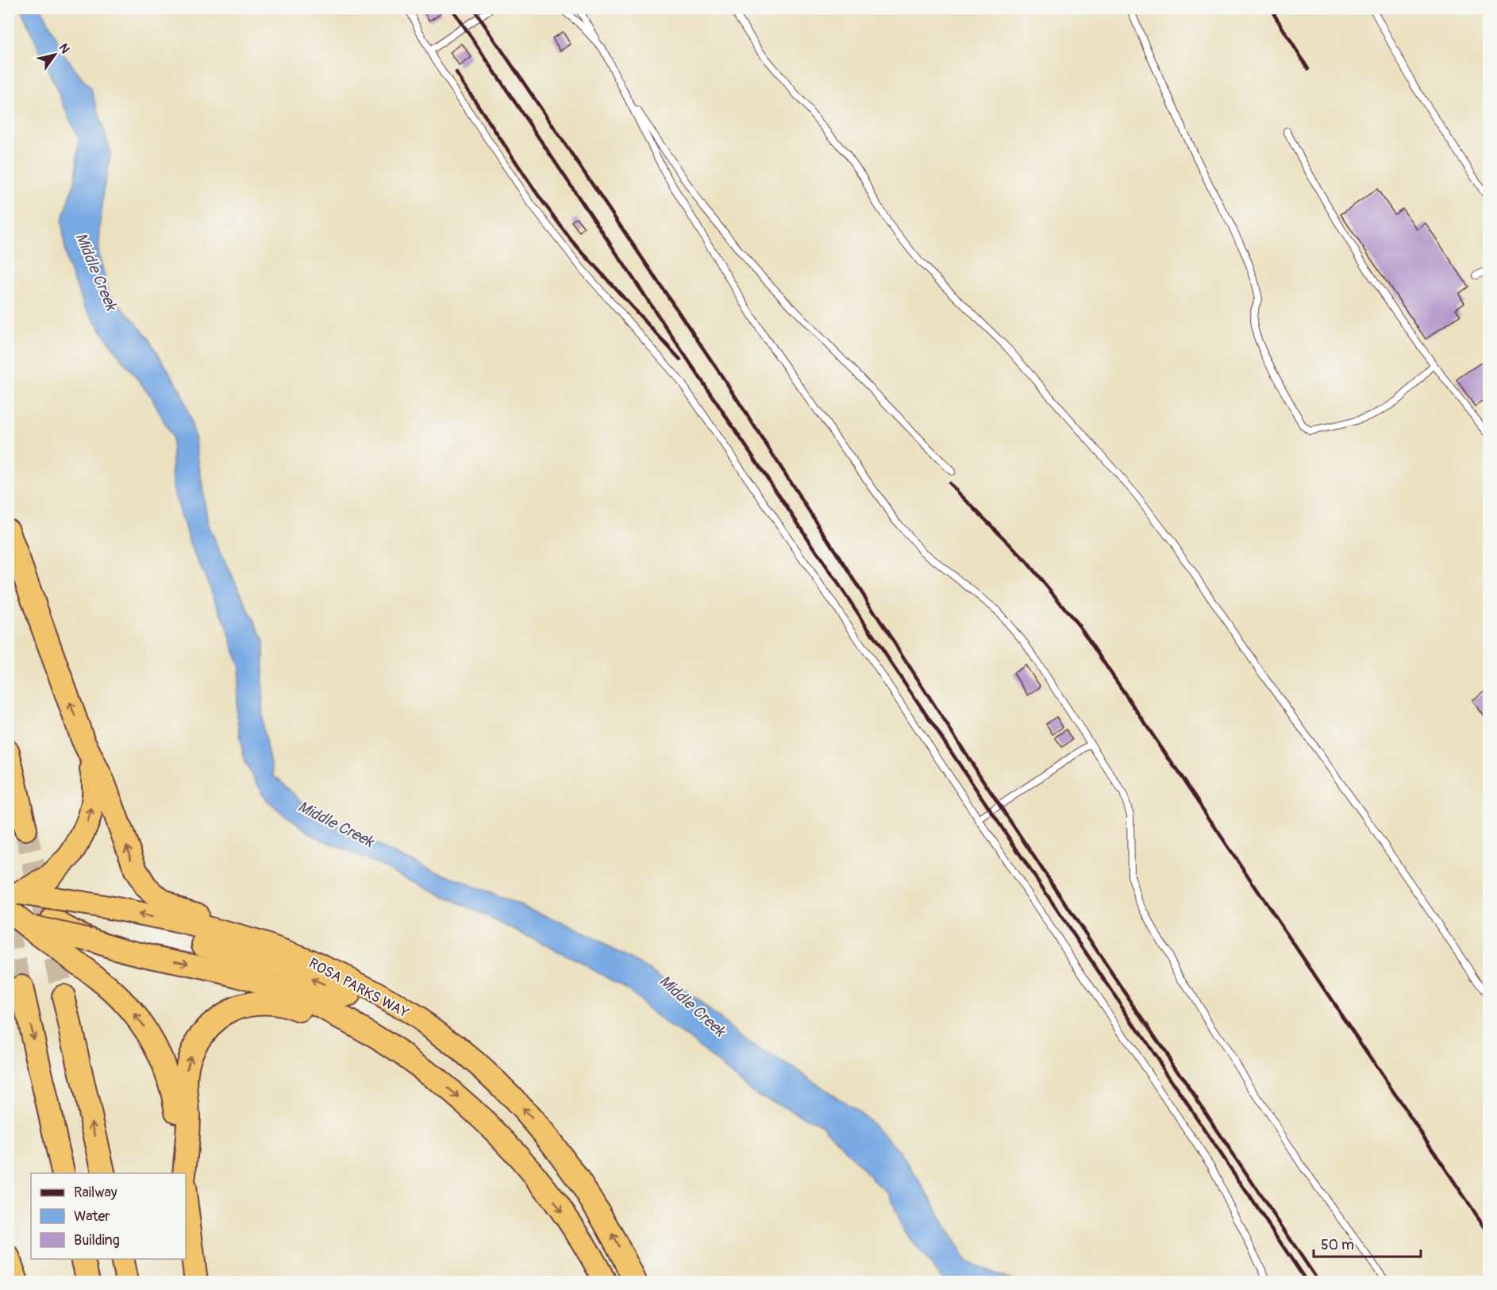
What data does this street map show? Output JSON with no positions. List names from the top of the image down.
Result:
{
  "streets": {
    "highway": ["ROSA PARKS WAY"]
  },
  "water": ["Middle Creek"],
  "legend": ["Railway", "Water", "Building"],
  "scale_bar": "50 m",
  "north": "top right"
}
